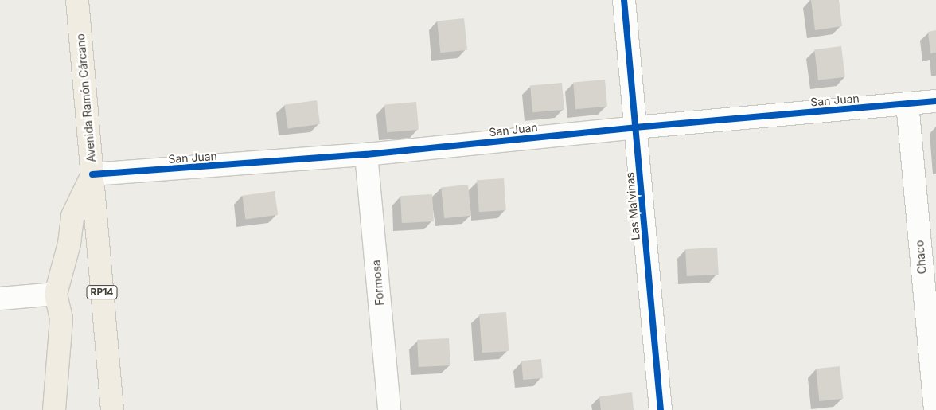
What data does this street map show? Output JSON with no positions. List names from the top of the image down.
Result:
{
  "streets": {
    "main road": ["Avenida Ramón Cárcano", "RP14"],
    "street": [
      "San Juan",
      "Las Malvinas",
      "Chaco",
      "Formosa"
    ]
  },
  "crossings": [
    ["Avenida Ramón Cárcano", "San Juan"],
    ["San Juan", "Las Malvinas"],
    ["San Juan", "Chaco"],
    ["San Juan", "Formosa"]
  ]
}
